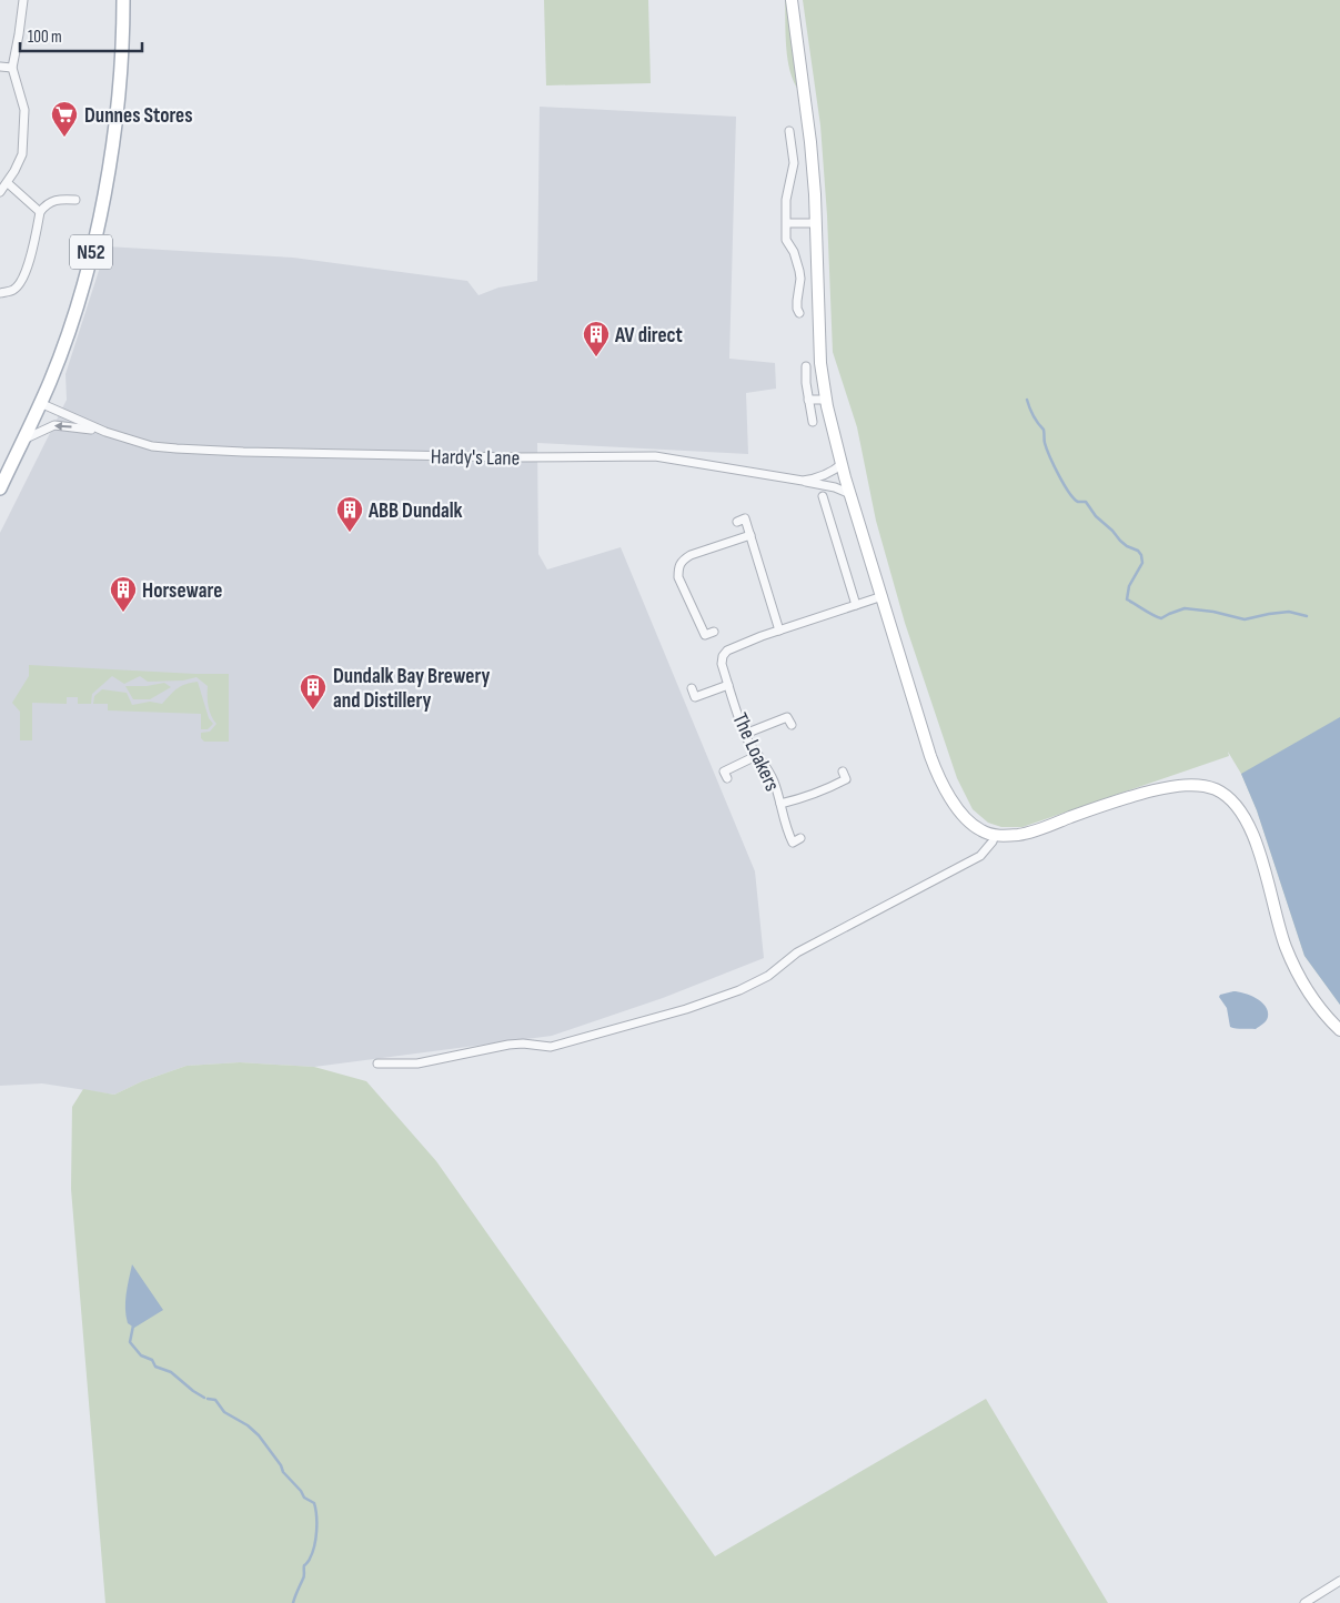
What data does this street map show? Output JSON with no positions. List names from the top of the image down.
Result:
{
  "streets": {
    "main road": ["N52"],
    "street": ["Hardy's Lane", "The Loakers"]
  },
  "crossings": [
    ["N52", "Hardy's Lane"]
  ],
  "places": {
    "supermarket": ["Dunnes Stores"],
    "building": [
      "AV direct",
      "ABB Dundalk",
      "Horseware",
      "Dundalk Bay Brewery and Distillery"
    ]
  },
  "scale_bar": "100 m"
}
